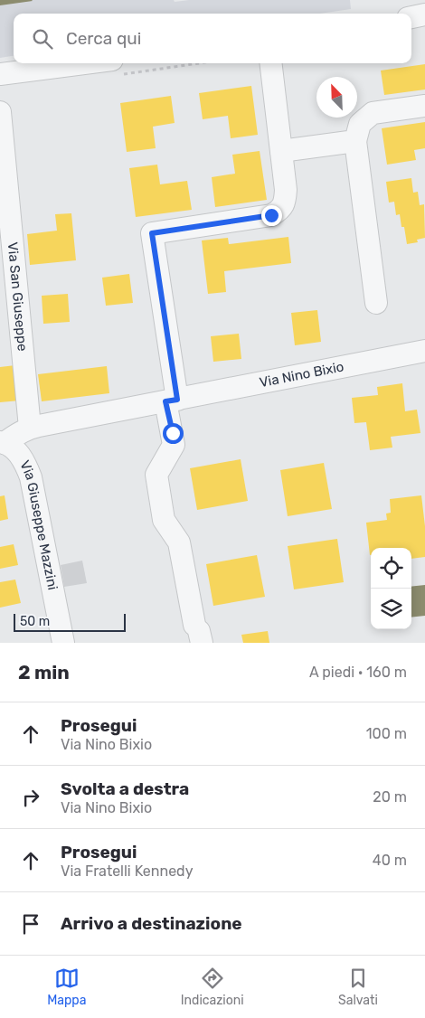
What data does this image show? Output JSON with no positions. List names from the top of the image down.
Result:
{
  "streets": {
    "street": ["Via San Giuseppe", "Via Nino Bixio", "Via Giuseppe Mazzini"]
  },
  "crossings": [
    ["Via San Giuseppe", "Via Nino Bixio"],
    ["Via Nino Bixio", "Via Giuseppe Mazzini"]
  ],
  "scale_bar": "50 m",
  "north": "top left",
  "page": {
    "search": "Cerca qui",
    "scale": "50 m",
    "heading": ["2 min", "A piedi · 160 m"],
    "list": [
      ["Prosegui", "Via Nino Bixio", "100 m"],
      ["Svolta a destra", "Via Nino Bixio", "20 m"],
      ["Prosegui", "Via Fratelli Kennedy", "40 m"],
      "Arrivo a destinazione"
    ],
    "nav": ["Mappa", "Indicazioni", "Salvati"]
  }
}
